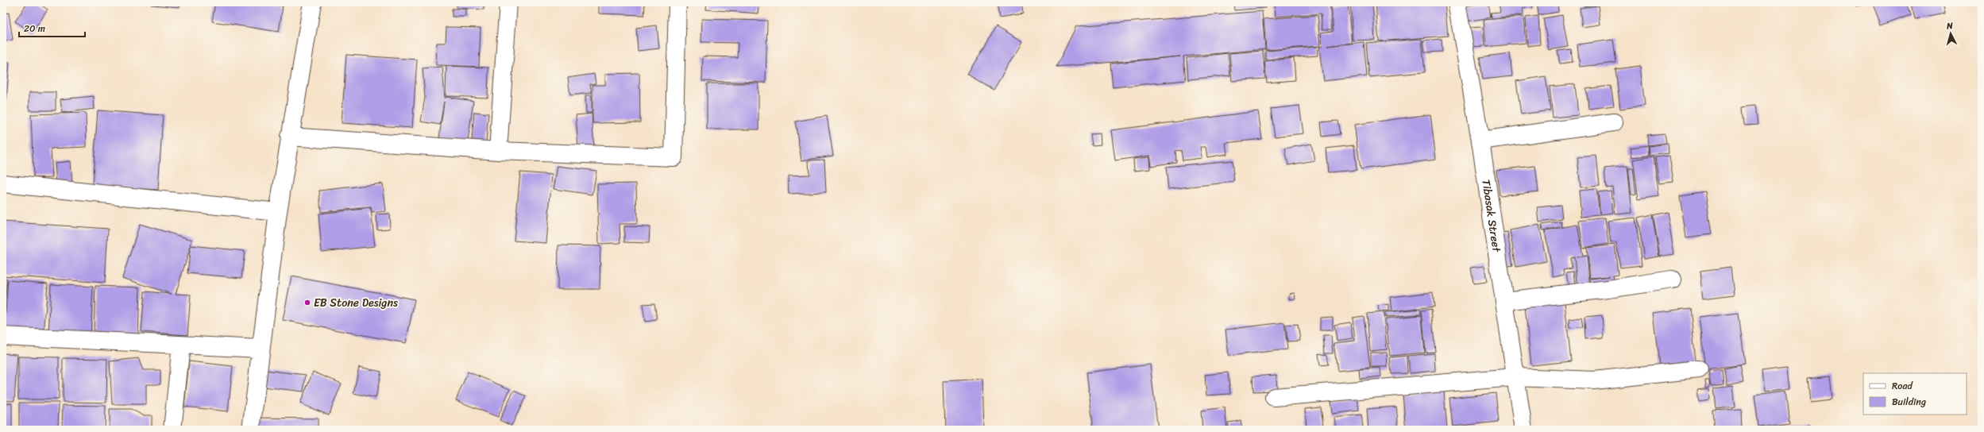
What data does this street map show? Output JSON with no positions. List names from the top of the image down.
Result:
{
  "streets": {
    "street": ["Tibasak Street"]
  },
  "places": ["EB Stone Designs"],
  "legend": ["Road", "Building"],
  "scale_bar": "20 m",
  "north": "top"
}
